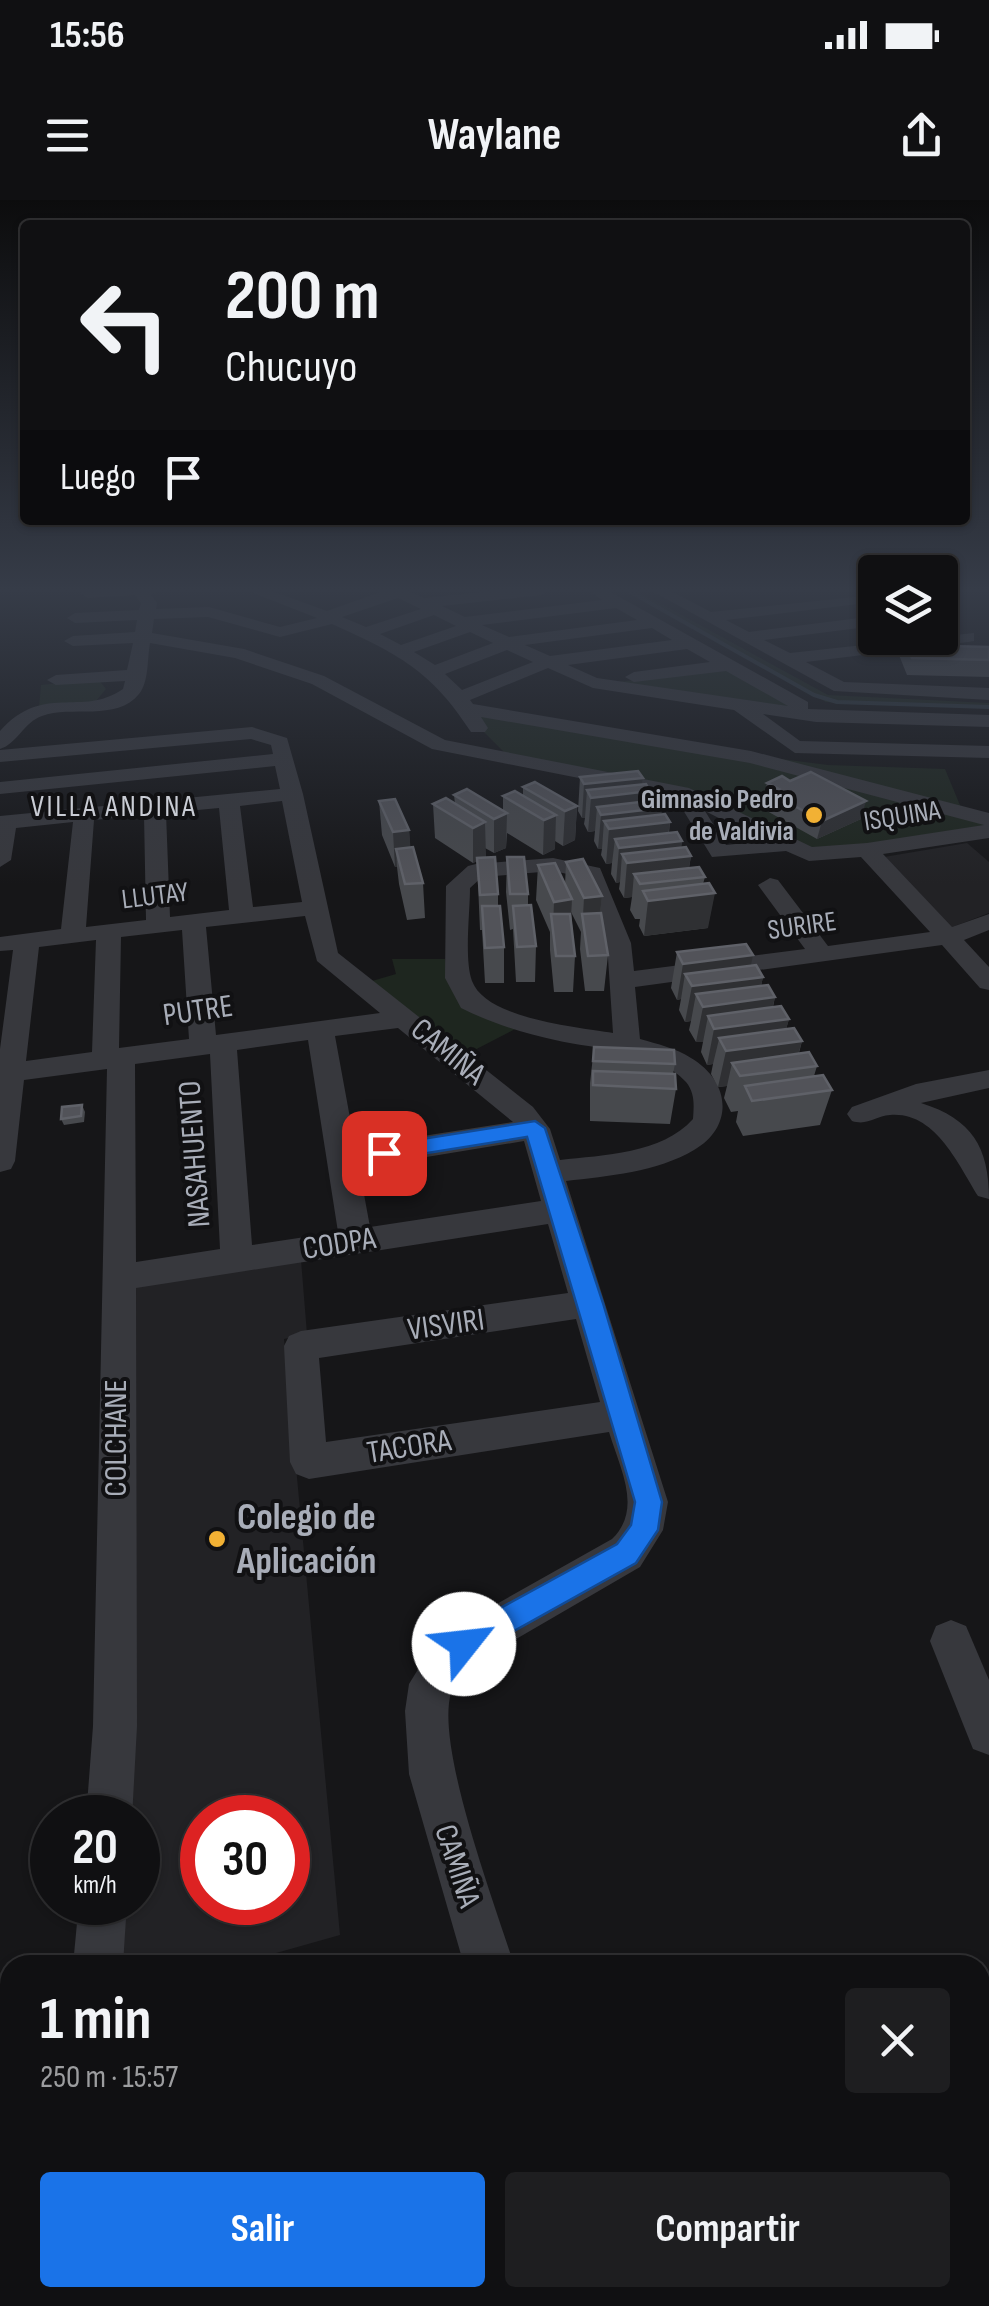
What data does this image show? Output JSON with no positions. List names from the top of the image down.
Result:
{
  "streets": {
    "street": [
      "ISQUINA",
      "LLUTAY",
      "SURIRE",
      "PUTRE",
      "CAMIÑA",
      "NASAHUENTO",
      "CODPA",
      "VISVIRI",
      "COLCHANE",
      "TACORA"
    ]
  },
  "crossings": [
    ["LLUTAY", "CAMIÑA"],
    ["LLUTAY", "NASAHUENTO"],
    ["LLUTAY", "COLCHANE"],
    ["SURIRE", "CODPA"],
    ["PUTRE", "CAMIÑA"],
    ["PUTRE", "NASAHUENTO"],
    ["PUTRE", "COLCHANE"],
    ["CAMIÑA", "CODPA"],
    ["CAMIÑA", "VISVIRI"],
    ["CAMIÑA", "TACORA"],
    ["NASAHUENTO", "CODPA"],
    ["CODPA", "COLCHANE"],
    ["VISVIRI", "TACORA"]
  ],
  "districts": ["VILLA ANDINA"],
  "places": ["Gimnasio Pedro de Valdivia", "Colegio de Aplicación"],
  "page": {
    "status": "15:56",
    "header": "Waylane",
    "turn": ["200 m", "Chucuyo"],
    "then": "Luego",
    "speed": "20 km/h",
    "limit": "30",
    "heading": ["1 min", "250 m · 15:57"],
    "buttons": ["Salir", "Compartir"]
  }
}
